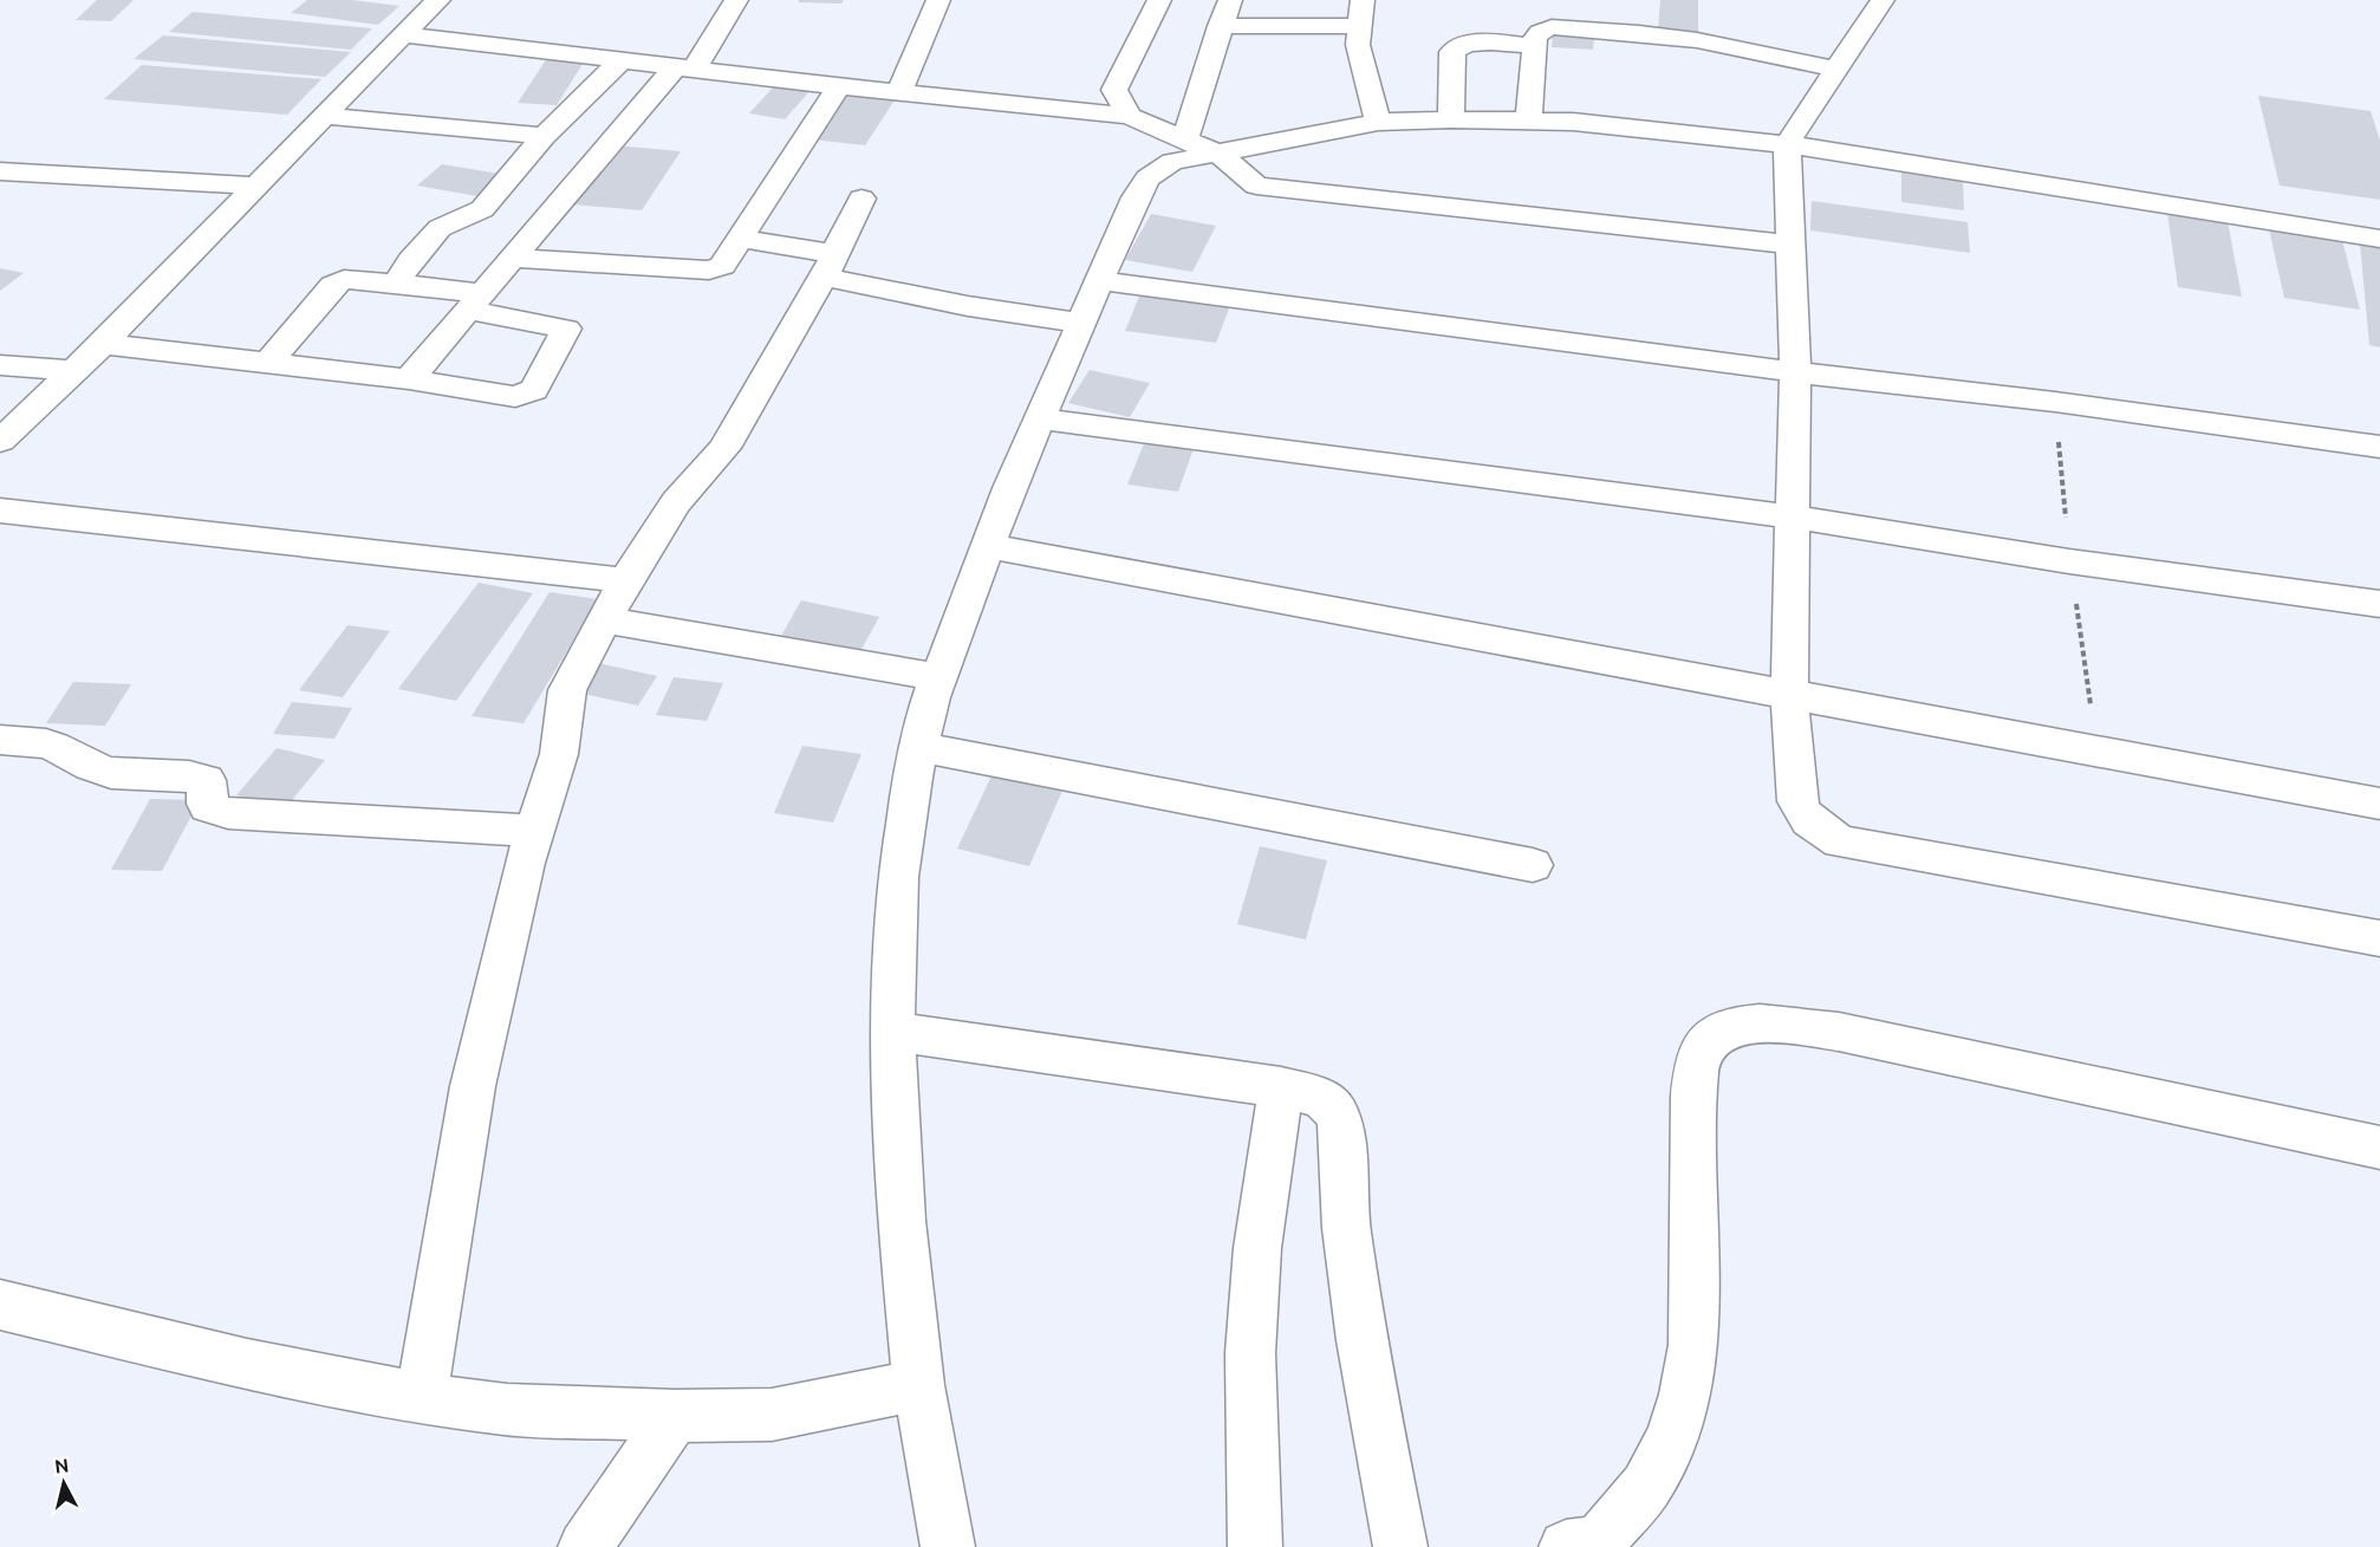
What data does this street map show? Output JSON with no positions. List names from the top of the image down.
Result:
{
  "north": "top"
}
